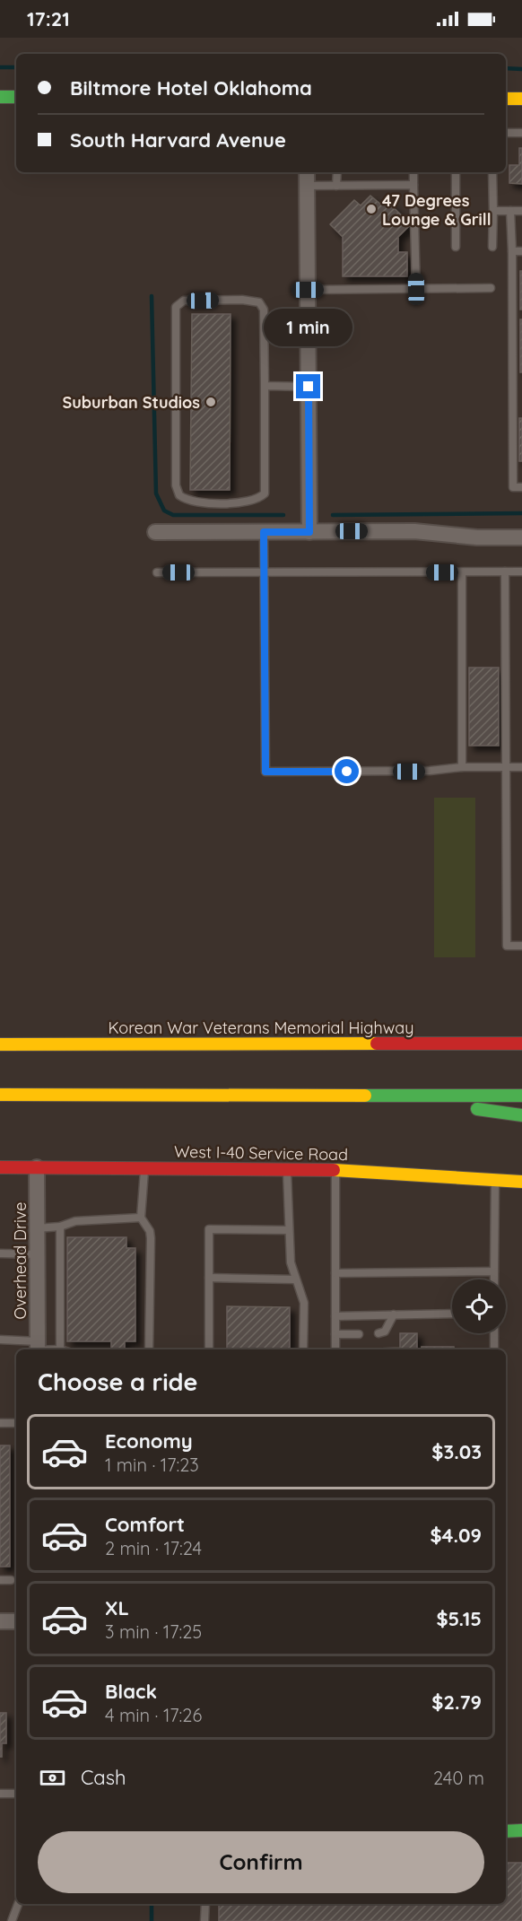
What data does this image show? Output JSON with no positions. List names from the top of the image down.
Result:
{
  "streets": {
    "main road": ["Korean War Veterans Memorial Highway", "West I-40 Service Road"],
    "street": ["Overhead Drive"]
  },
  "crossings": [
    ["West I-40 Service Road", "Overhead Drive"]
  ],
  "places": ["47 Degrees Lounge & Grill", "Suburban Studios"],
  "page": {
    "status": "17:21",
    "banner": ["Biltmore Hotel Oklahoma", "South Harvard Avenue"],
    "bubble": "1 min",
    "heading": "Choose a ride",
    "list": [
      {
        "name": "Economy",
        "note": "1 min · 17:23",
        "value": "$3.03"
      },
      {
        "name": "Comfort",
        "note": "2 min · 17:24",
        "value": "$4.09"
      },
      {
        "name": "XL",
        "note": "3 min · 17:25",
        "value": "$5.15"
      },
      {
        "name": "Black",
        "note": "4 min · 17:26",
        "value": "$2.79"
      }
    ],
    "pay": ["Cash", "240 m"],
    "buttons": "Confirm"
  }
}
